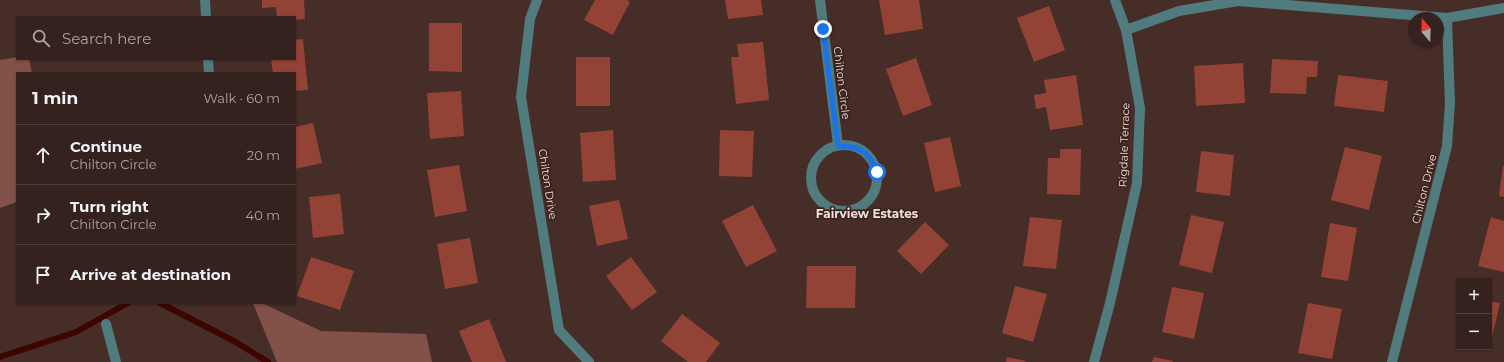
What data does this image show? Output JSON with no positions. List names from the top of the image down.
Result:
{
  "streets": {
    "street": ["Chilton Circle", "Rigdale Terrace", "Chilton Drive"]
  },
  "districts": ["Fairview Estates"],
  "north": "top",
  "page": {
    "search": "Search here",
    "heading": ["1 min", "Walk · 60 m"],
    "list": [
      ["Continue", "Chilton Circle", "20 m"],
      ["Turn right", "Chilton Circle", "40 m"],
      "Arrive at destination"
    ],
    "map_buttons": ["+", "−"]
  }
}
